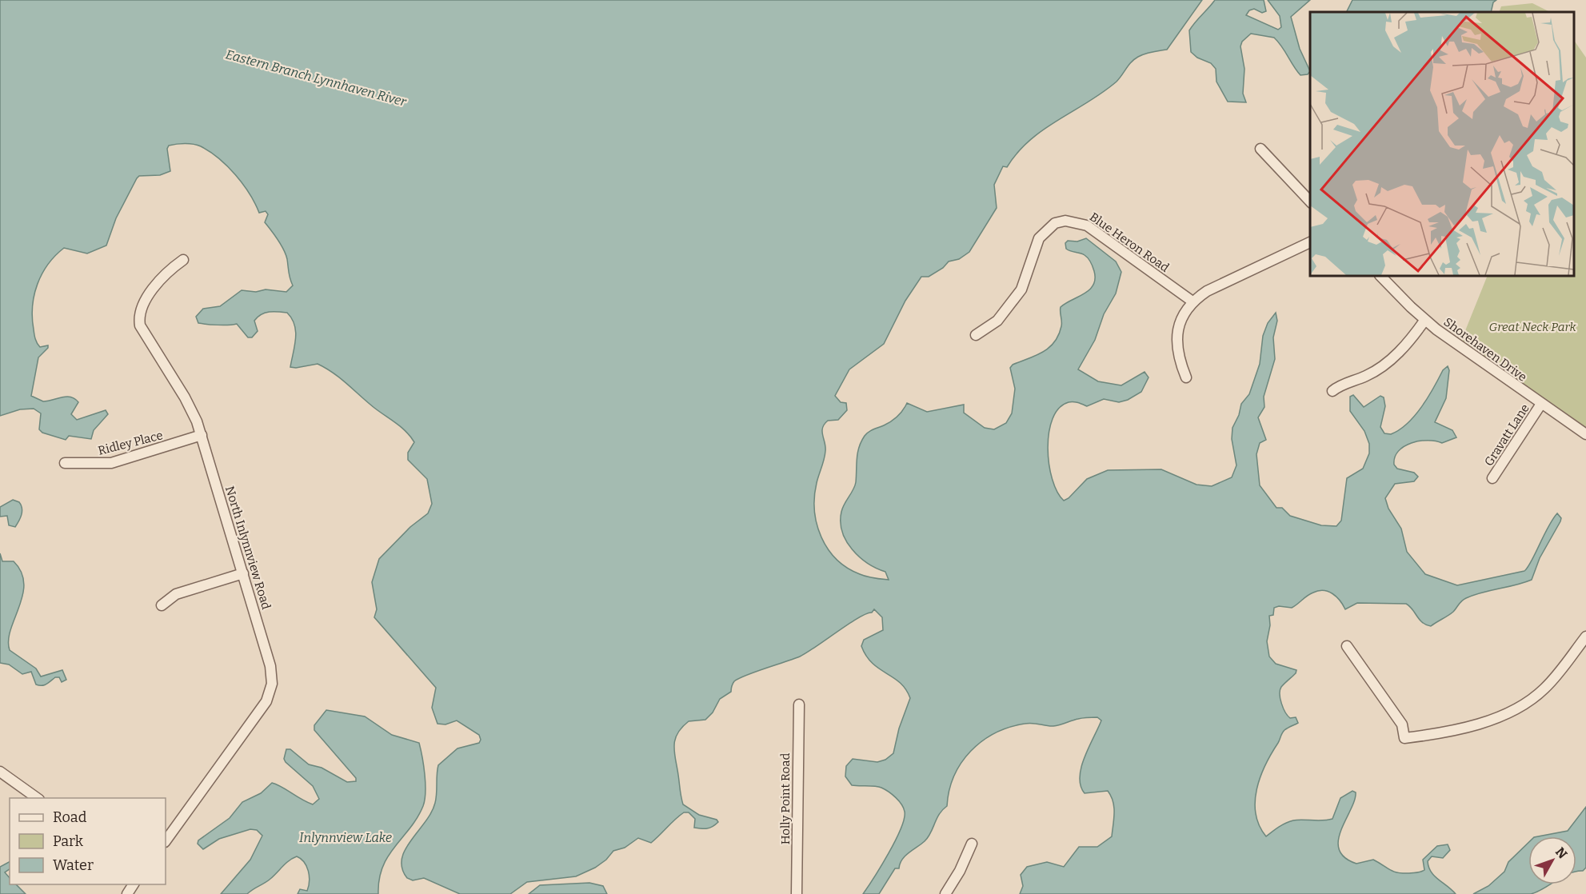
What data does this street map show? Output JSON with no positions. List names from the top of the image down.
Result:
{
  "streets": {
    "street": [
      "Blue Heron Road",
      "Shorehaven Drive",
      "Gravatt Lane",
      "Ridley Place",
      "North Inlynnview Road",
      "Holly Point Road"
    ]
  },
  "crossings": [
    ["Shorehaven Drive", "Gravatt Lane"],
    ["Ridley Place", "North Inlynnview Road"]
  ],
  "water": ["Eastern Branch Lynnhaven River", "Inlynnview Lake"],
  "parks": ["Great Neck Park"],
  "legend": ["Road", "Park", "Water"],
  "north": "top right"
}
